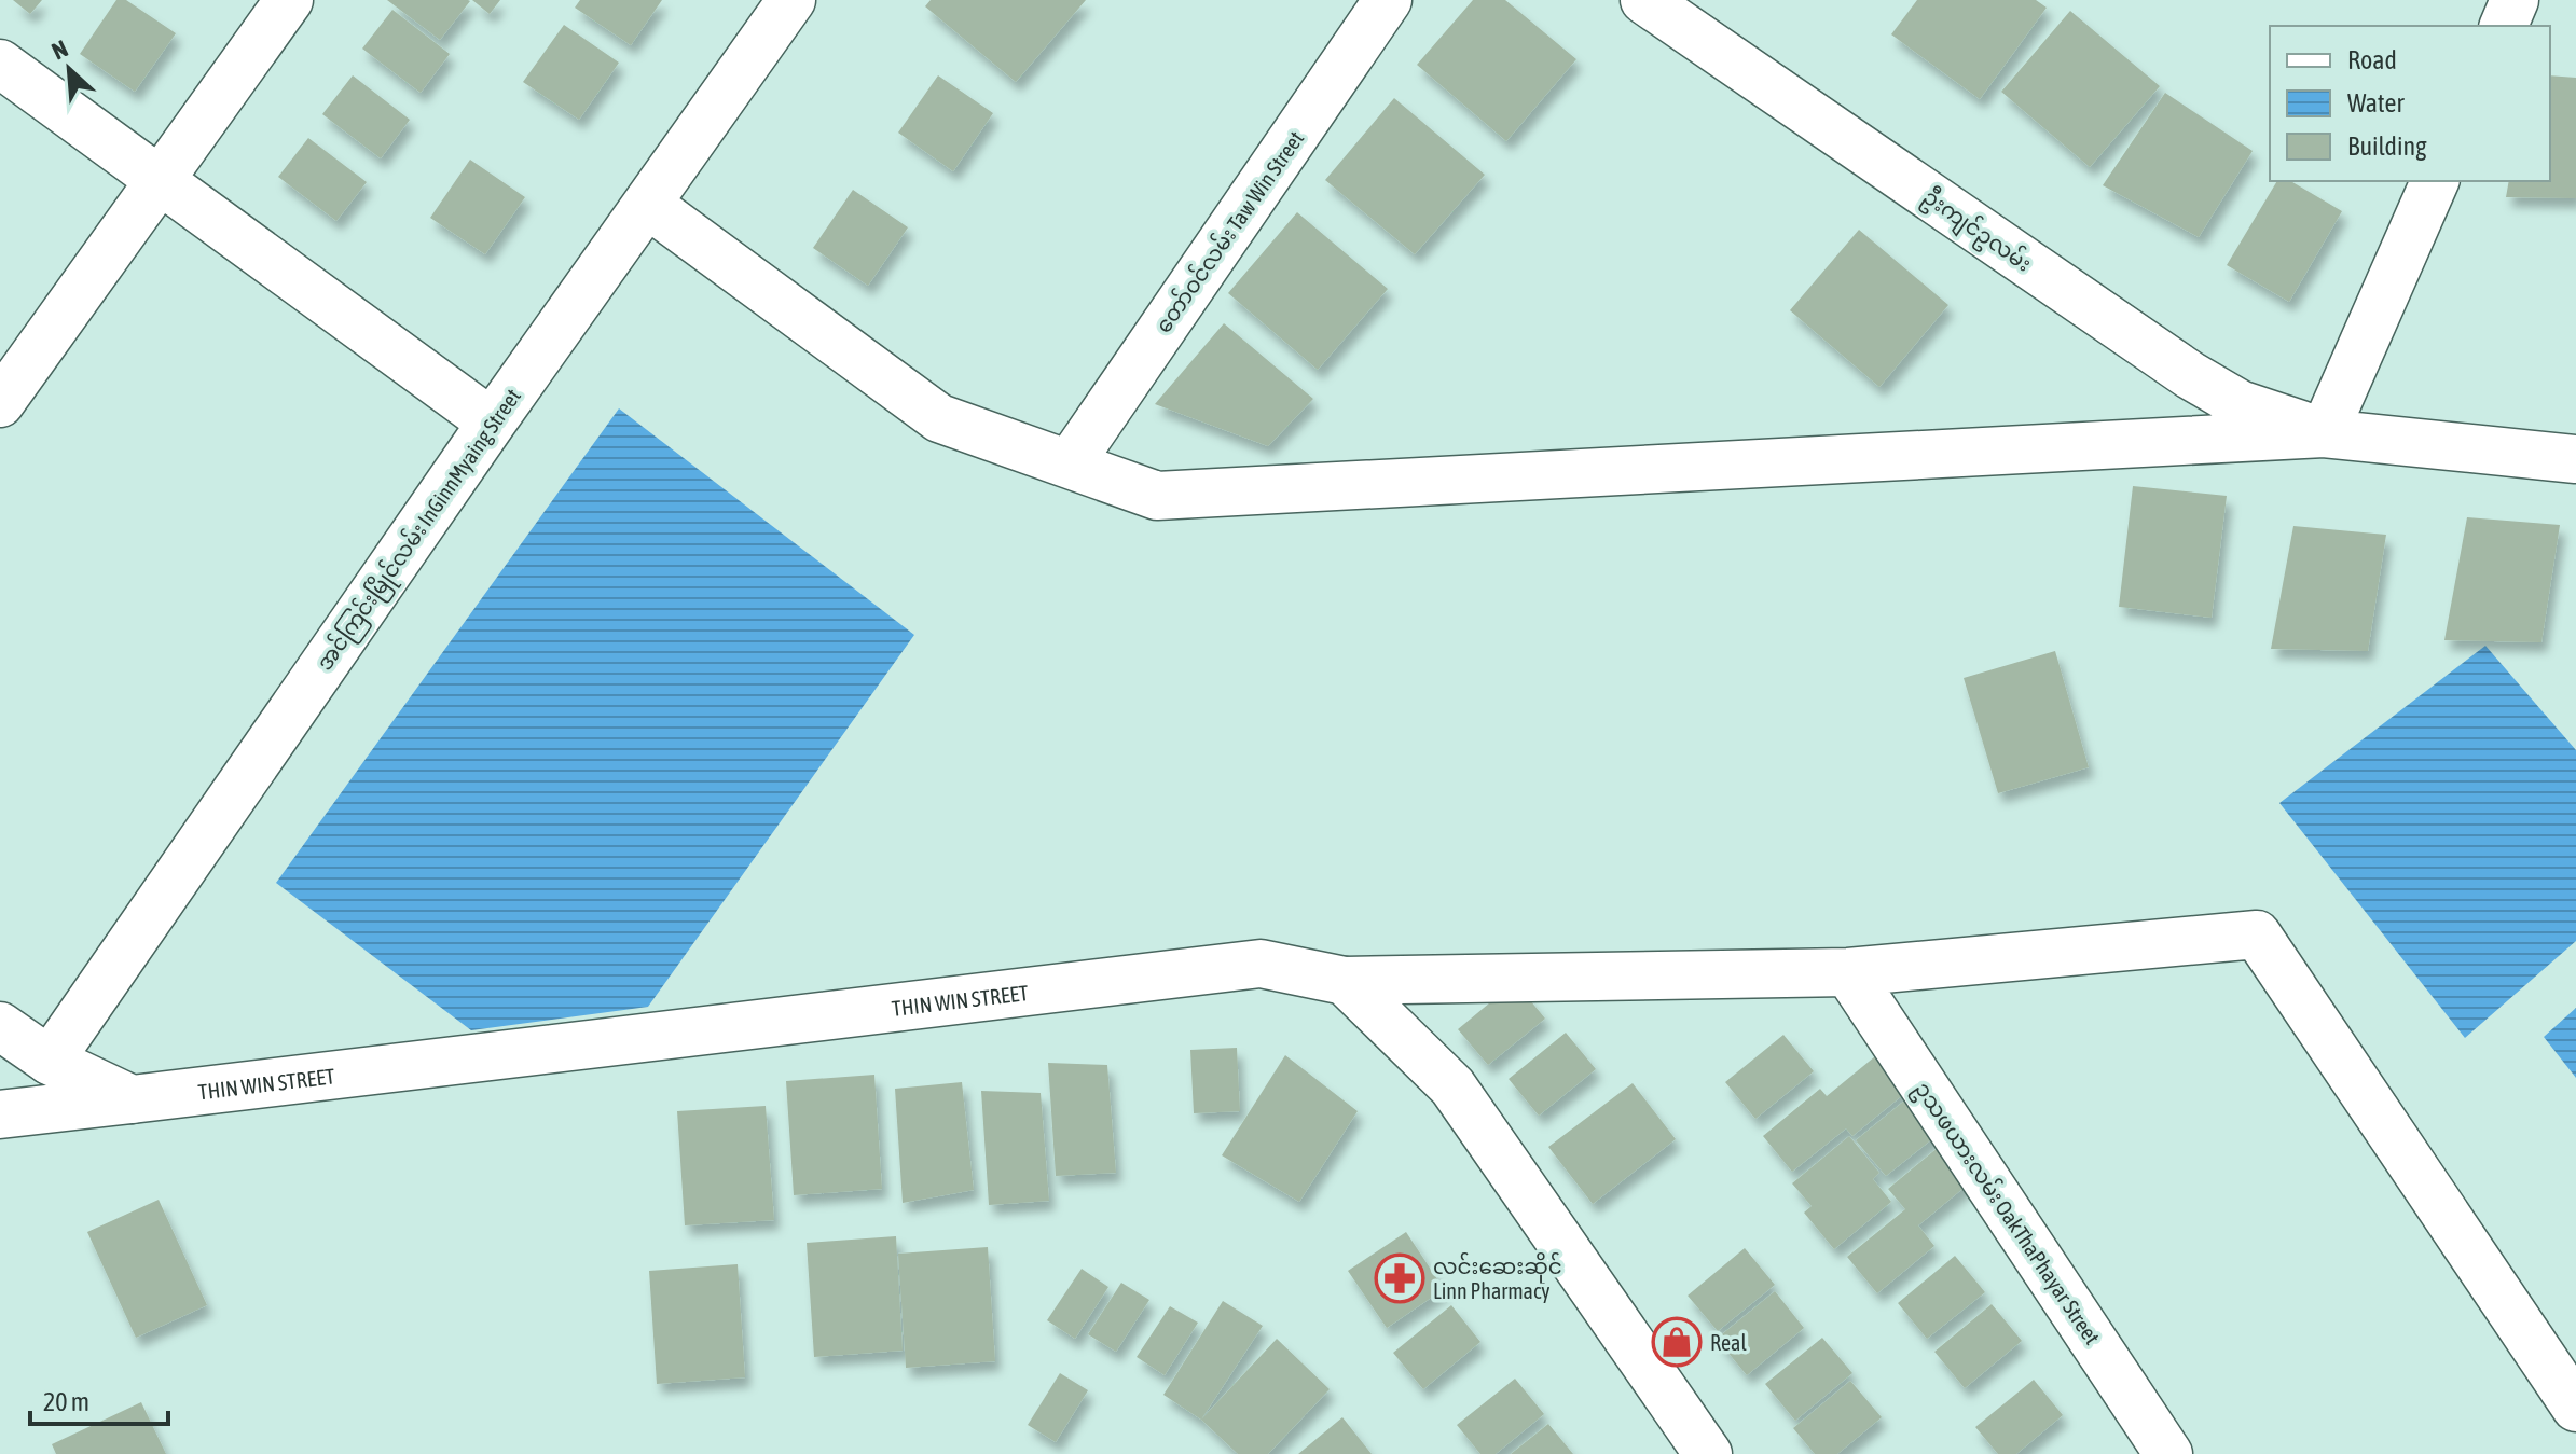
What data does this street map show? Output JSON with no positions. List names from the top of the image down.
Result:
{
  "streets": {
    "street": [
      "ဦးကျင်ဥလမ်း",
      "တော်ဝင်လမ်း Taw Win Street",
      "အင်ကြင်းမြိုင်လမ်း InGinnMyaing Street",
      "THIN WIN STREET",
      "ဥသဖယားလမ်း OakThaPhayar Street"
    ]
  },
  "crossings": [
    ["THIN WIN STREET", "ဥသဖယားလမ်း OakThaPhayar Street"]
  ],
  "places": {
    "pharmacy": ["လင်းဆေးဆိုင် Linn Pharmacy"],
    "shop": ["Real"]
  },
  "legend": ["Road", "Water", "Building"],
  "scale_bar": "20 m",
  "north": "top left"
}
